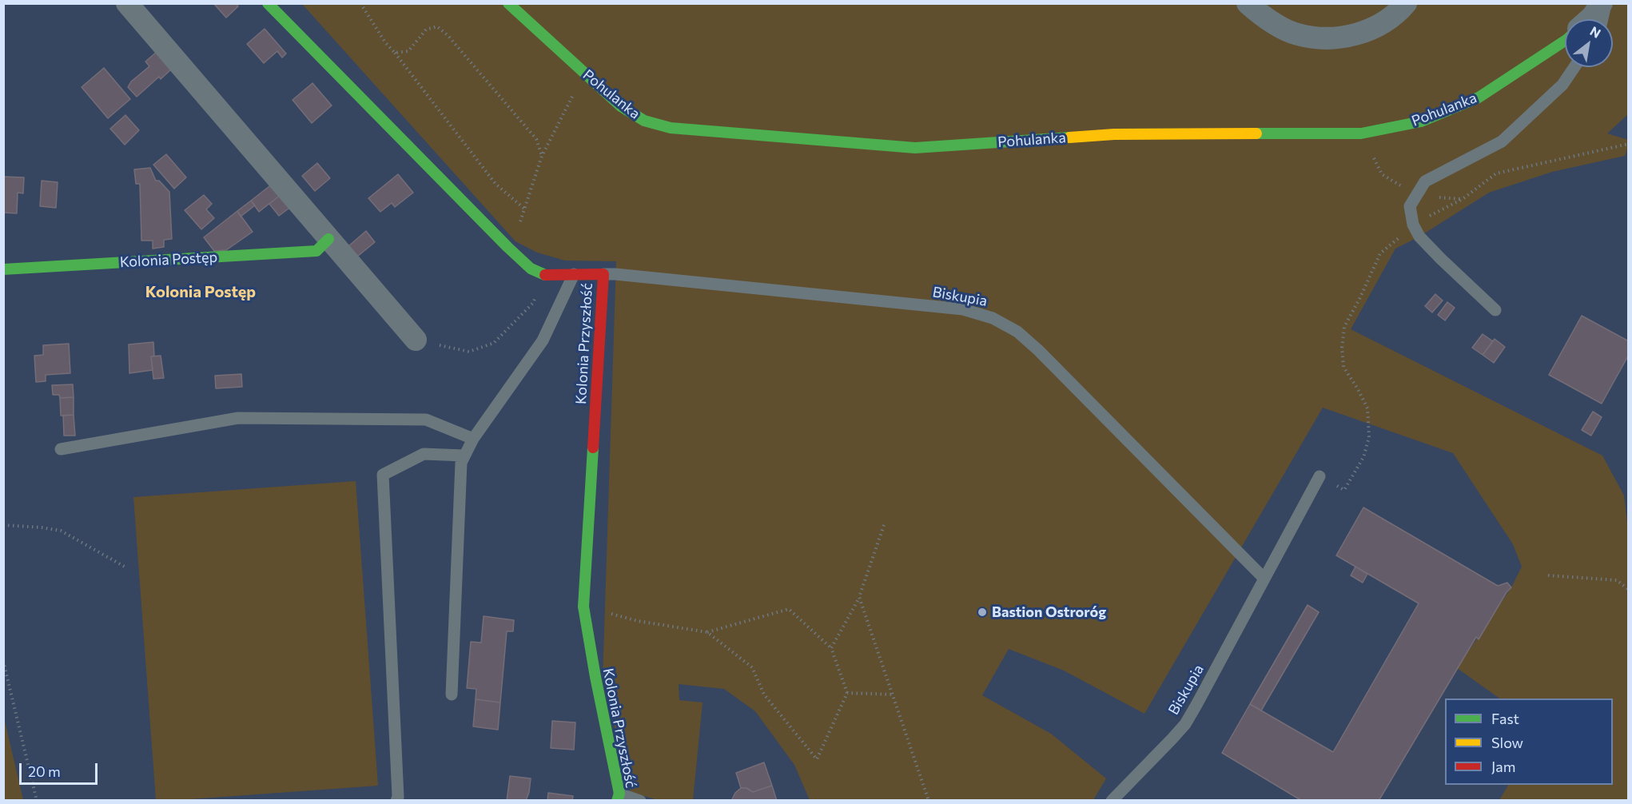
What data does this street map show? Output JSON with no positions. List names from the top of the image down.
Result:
{
  "streets": {
    "street": ["Pohulanka", "Kolonia Postęp", "Kolonia Przyszłość"],
    "lane": ["Biskupia"]
  },
  "crossings": [
    ["Biskupia", "Kolonia Przyszłość"]
  ],
  "districts": ["Kolonia Postęp"],
  "places": ["Bastion Ostroróg"],
  "legend": ["Fast", "Slow", "Jam"],
  "scale_bar": "20 m",
  "north": "top right"
}
